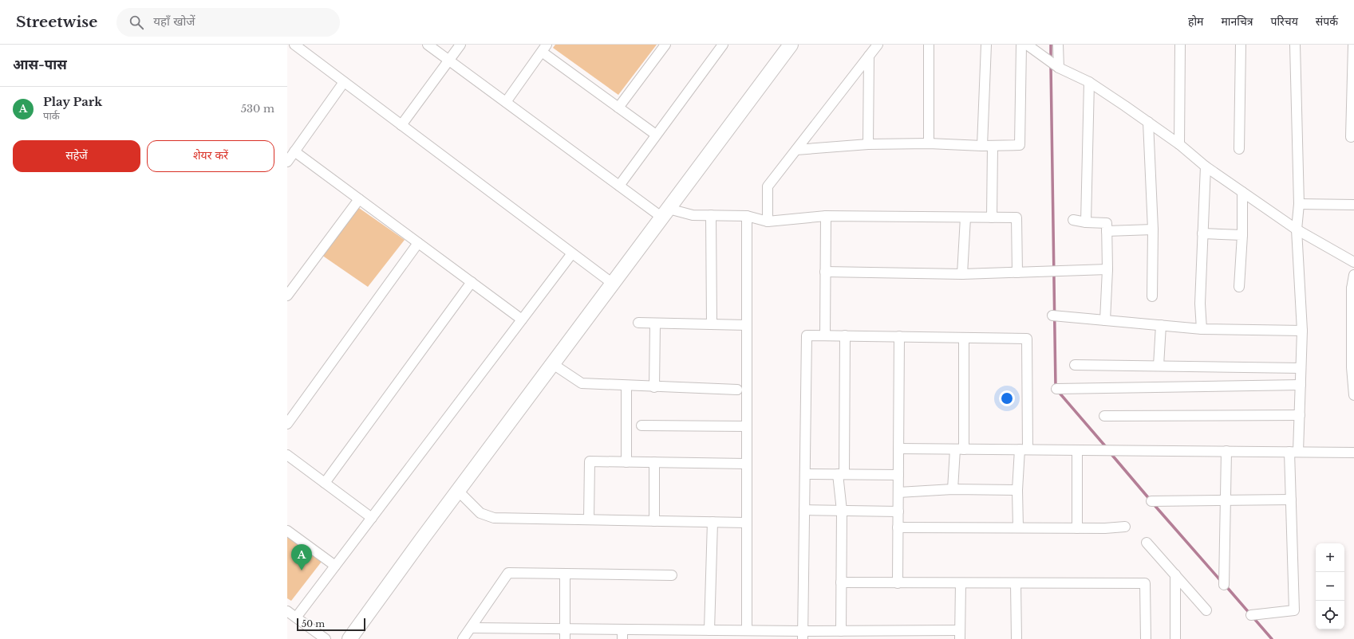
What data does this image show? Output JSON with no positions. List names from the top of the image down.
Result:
{
  "scale_bar": "50 m",
  "page": {
    "header": "Streetwise",
    "search": "यहाँ खोजें",
    "nav": [
      "होम",
      "मानचित्र",
      "परिचय",
      "संपर्क"
    ],
    "heading": "आस-पास",
    "list": [
      {
        "mark": "A",
        "name": "Play Park",
        "note": "पार्क",
        "value": "530 m"
      }
    ],
    "buttons": ["सहेजें", "शेयर करें"],
    "map_buttons": ["+", "−"],
    "pins": "A",
    "scale": "50 m"
  }
}
